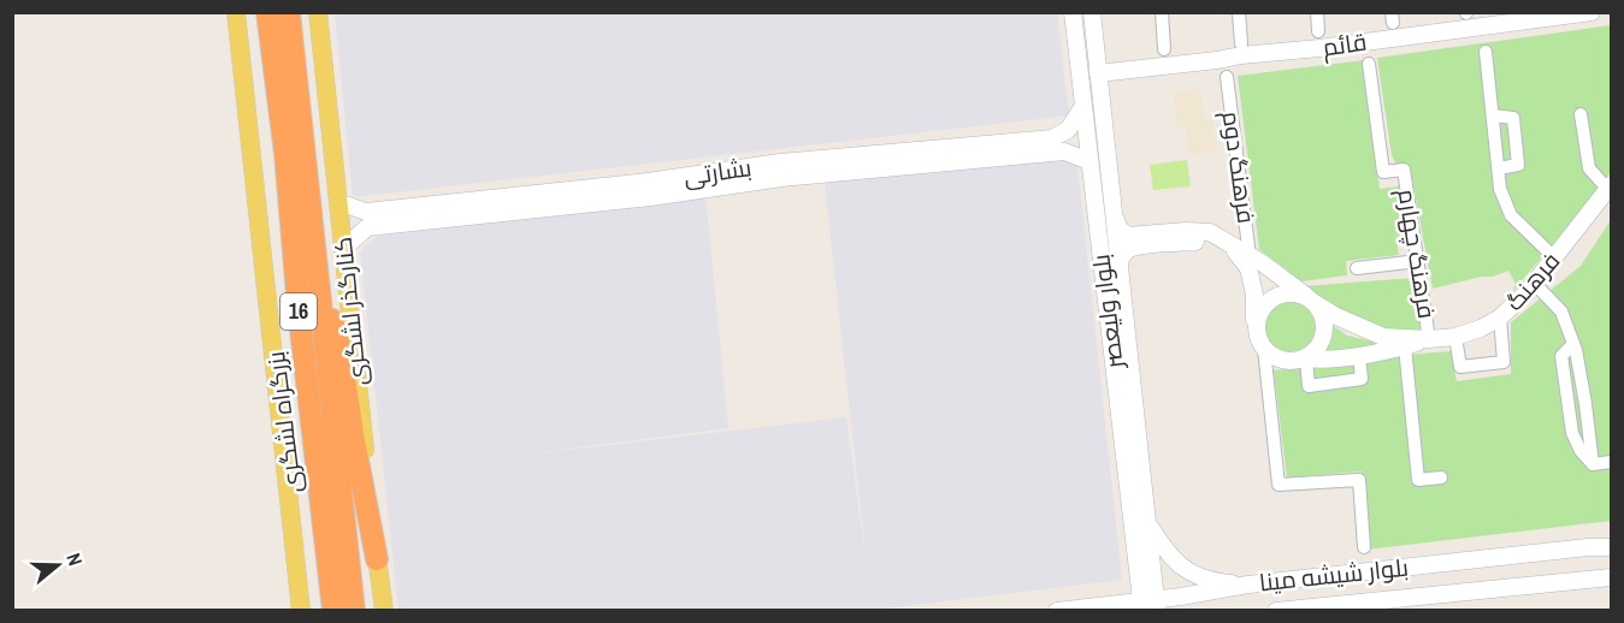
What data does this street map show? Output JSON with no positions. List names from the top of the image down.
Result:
{
  "streets": {
    "highway": ["16", "بزرگراه لشگری"],
    "main road": ["کنارگذر لشگری"],
    "street": [
      "قائم",
      "فرهنگ دوم",
      "بشارتی",
      "فرهنگ چهارم",
      "فرهنگ",
      "بلوار ولیعصر",
      "بلوار شیشه مینا"
    ]
  },
  "crossings": [
    ["قائم", "بلوار ولیعصر"],
    ["فرهنگ دوم", "فرهنگ"],
    ["بشارتی", "کنارگذر لشگری"],
    ["بشارتی", "بلوار ولیعصر"],
    ["فرهنگ چهارم", "فرهنگ"],
    ["بلوار ولیعصر", "بلوار شیشه مینا"]
  ],
  "north": "right"
}
